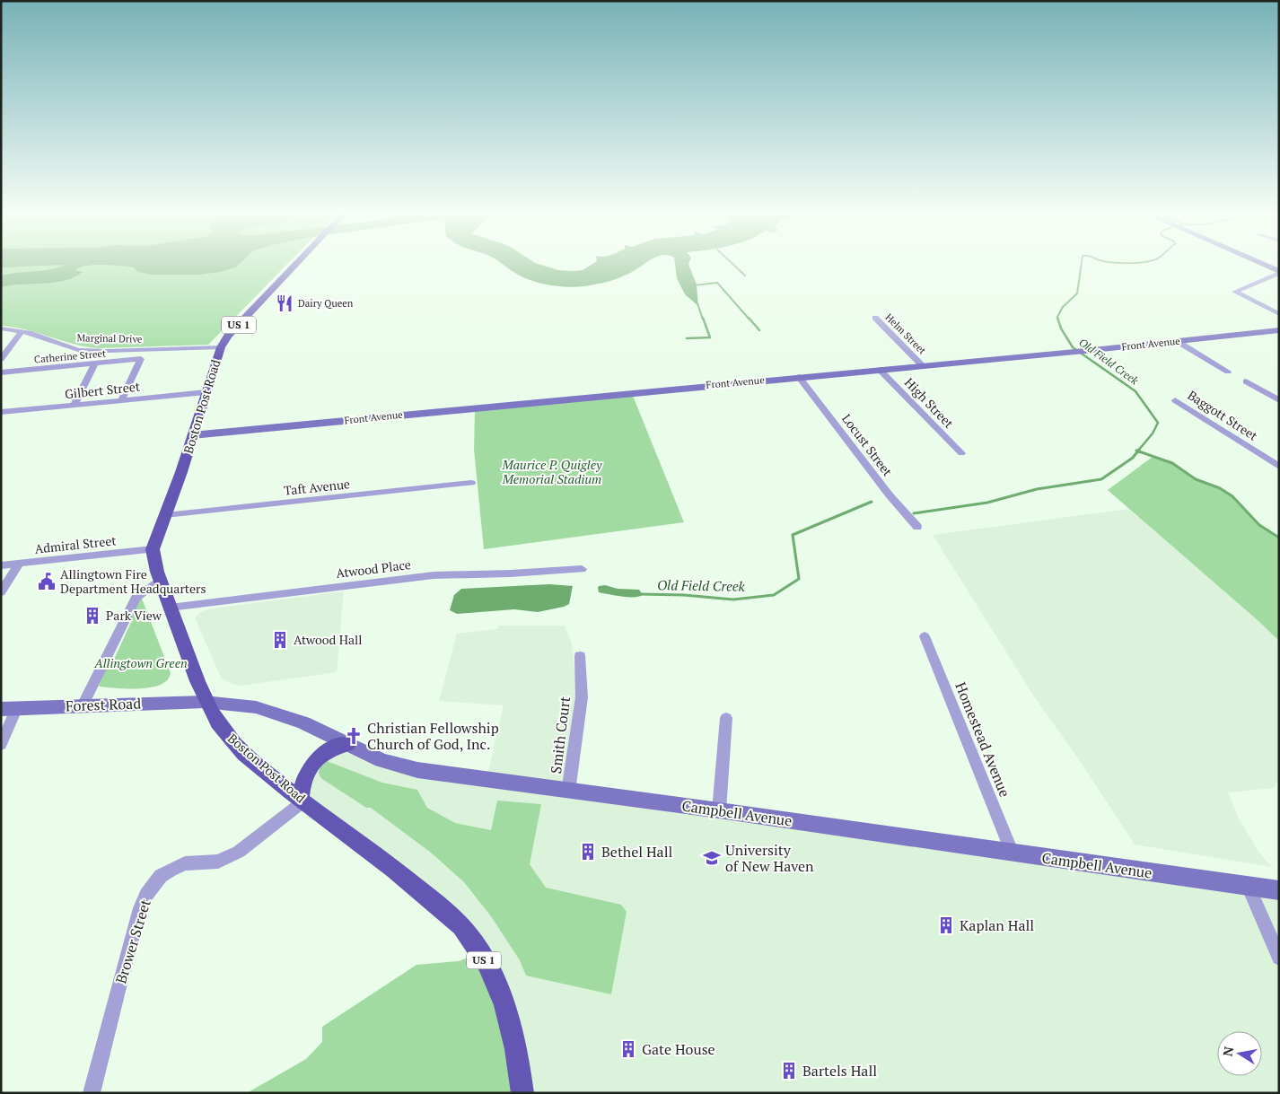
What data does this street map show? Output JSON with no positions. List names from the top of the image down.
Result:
{
  "streets": {
    "main road": ["US 1", "Boston Post Road"],
    "street": [
      "Helm Street",
      "Marginal Drive",
      "Front Avenue",
      "Catherine Street",
      "Gilbert Street",
      "High Street",
      "Baggott Street",
      "Locust Street",
      "Taft Avenue",
      "Admiral Street",
      "Atwood Place",
      "Forest Road",
      "Smith Court",
      "Homestead Avenue",
      "Campbell Avenue",
      "Brower Street"
    ]
  },
  "crossings": [
    ["Helm Street", "Front Avenue"],
    ["Marginal Drive", "Boston Post Road"],
    ["Front Avenue", "High Street"],
    ["Front Avenue", "Boston Post Road"],
    ["Front Avenue", "Locust Street"],
    ["Catherine Street", "Gilbert Street"],
    ["Gilbert Street", "Boston Post Road"],
    ["Boston Post Road", "Taft Avenue"],
    ["Boston Post Road", "Admiral Street"],
    ["Boston Post Road", "Atwood Place"],
    ["Boston Post Road", "Forest Road"],
    ["Boston Post Road", "Campbell Avenue"],
    ["Boston Post Road", "Brower Street"],
    ["Forest Road", "Campbell Avenue"],
    ["Smith Court", "Campbell Avenue"],
    ["Homestead Avenue", "Campbell Avenue"]
  ],
  "water": ["Old Field Creek"],
  "parks": ["Maurice P. Quigley Memorial Stadium", "Allingtown Green"],
  "places": {
    "restaurant": ["Dairy Queen"],
    "public building": ["Allingtown Fire Department Headquarters"],
    "building": [
      "Park View",
      "Atwood Hall",
      "Bethel Hall",
      "Kaplan Hall",
      "Gate House",
      "Bartels Hall"
    ],
    "church": ["Christian Fellowship Church of God, Inc."],
    "school or university": ["University of New Haven"]
  },
  "north": "left"
}
